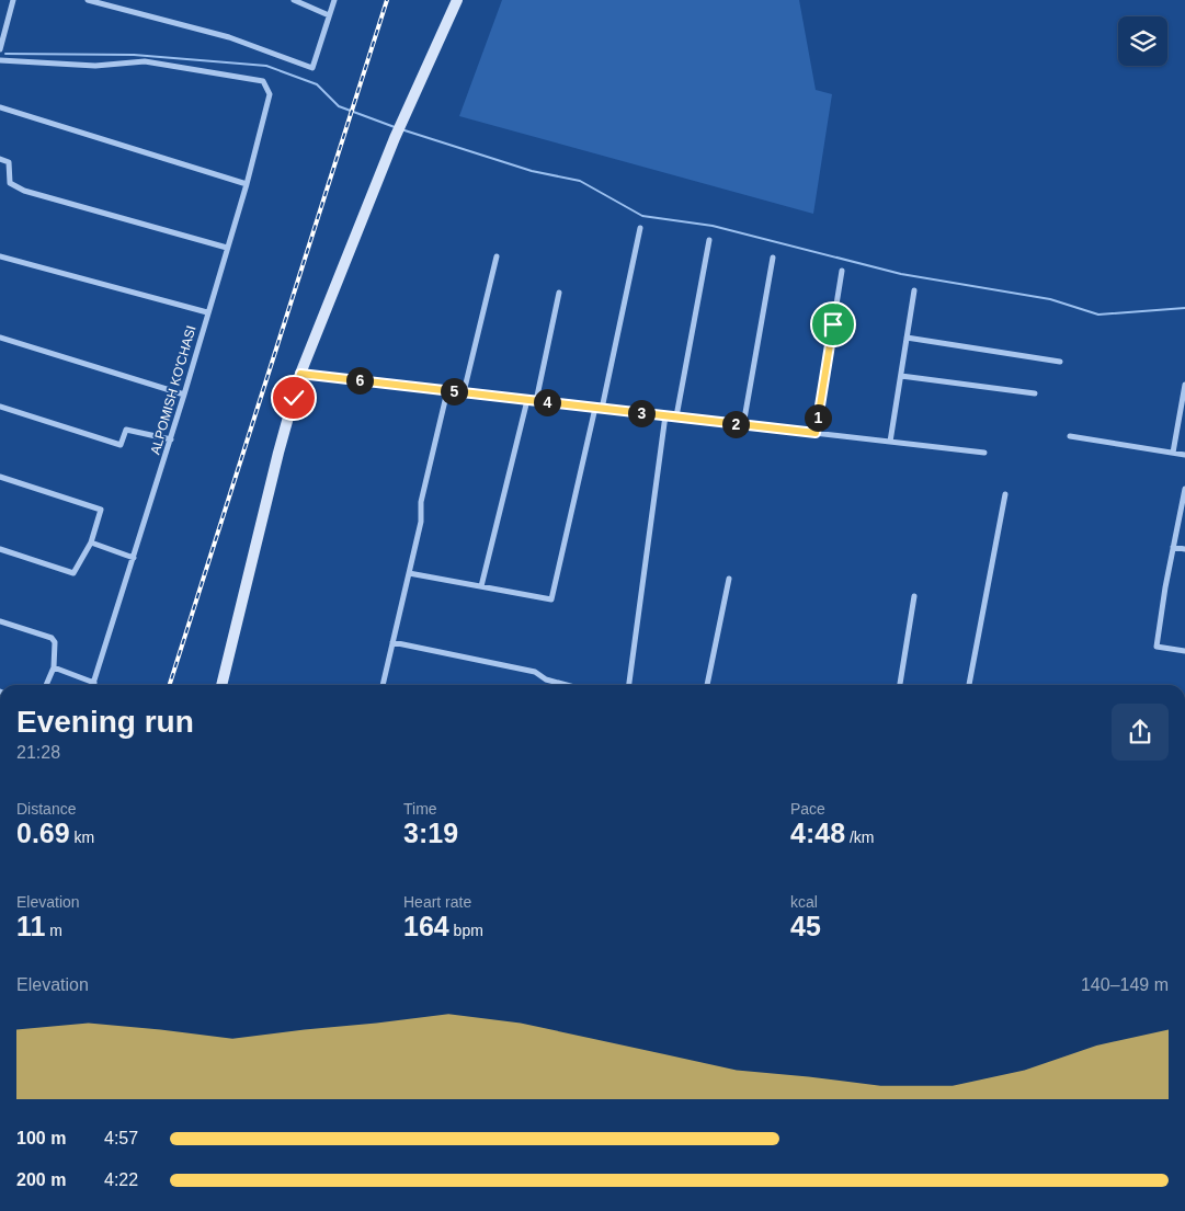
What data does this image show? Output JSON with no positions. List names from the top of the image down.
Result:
{
  "streets": {
    "street": ["ALPOMISH KO'CHASI"]
  },
  "page": {
    "pins": [
      "6",
      "5",
      "4",
      "3",
      "1",
      "2"
    ],
    "heading": ["Evening run", "21:28"],
    "stats": [
      ["Distance", "0.69 km"],
      ["Time", "3:19"],
      ["Pace", "4:48 /km"],
      ["Elevation", "11 m"],
      ["Heart rate", "164 bpm"],
      ["kcal", "45"]
    ],
    "chart": ["Elevation", "140–149 m"],
    "list": [
      {
        "name": "100 m",
        "note": "4:57"
      },
      {
        "name": "200 m",
        "note": "4:22"
      }
    ]
  }
}
